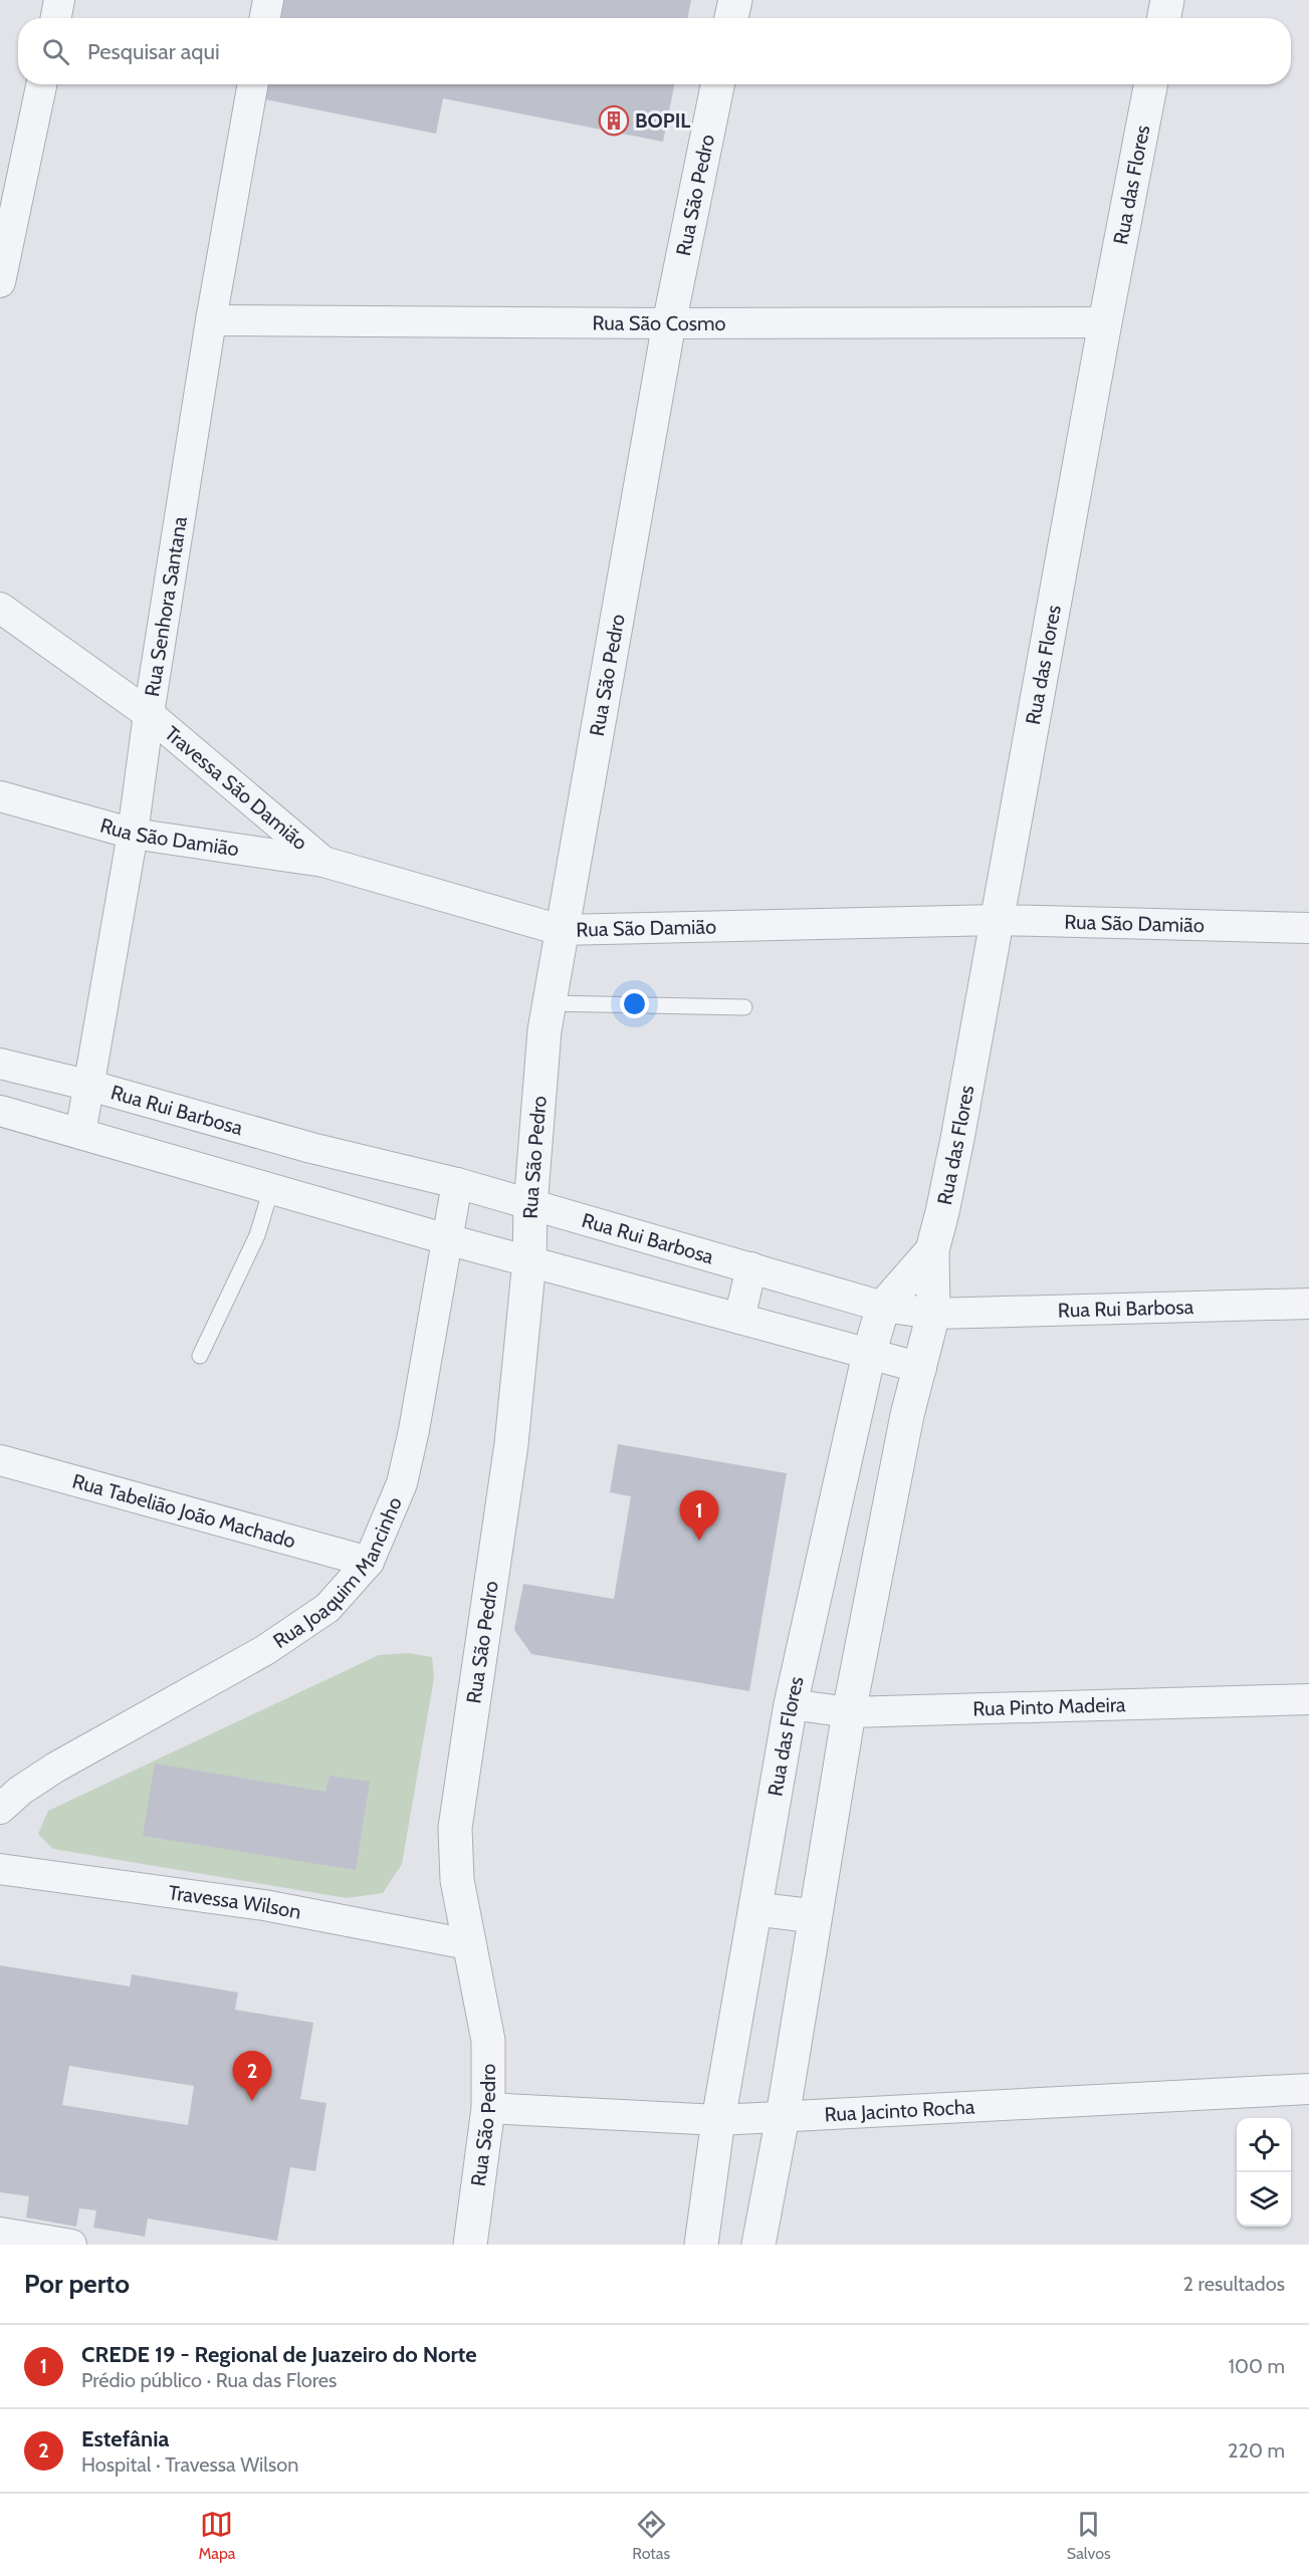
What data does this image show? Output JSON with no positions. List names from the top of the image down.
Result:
{
  "streets": {
    "street": [
      "Rua das Flores",
      "Rua São Pedro",
      "Rua São Cosmo",
      "Rua Senhora Santana",
      "Travessa São Damião",
      "Rua São Damião",
      "Rua Rui Barbosa",
      "Rua Tabelião João Machado",
      "Rua Joaquim Mancinho",
      "Rua Pinto Madeira",
      "Travessa Wilson",
      "Rua Jacinto Rocha"
    ]
  },
  "crossings": [
    ["Rua das Flores", "Rua São Cosmo"],
    ["Rua das Flores", "Rua São Damião"],
    ["Rua das Flores", "Rua Rui Barbosa"],
    ["Rua das Flores", "Rua Pinto Madeira"],
    ["Rua das Flores", "Rua Jacinto Rocha"],
    ["Rua São Pedro", "Rua São Cosmo"],
    ["Rua São Pedro", "Rua São Damião"],
    ["Rua São Pedro", "Rua Rui Barbosa"],
    ["Rua São Pedro", "Travessa Wilson"],
    ["Rua São Pedro", "Rua Jacinto Rocha"],
    ["Rua São Cosmo", "Rua Senhora Santana"],
    ["Rua Senhora Santana", "Travessa São Damião"],
    ["Rua Senhora Santana", "Rua São Damião"],
    ["Rua Senhora Santana", "Rua Rui Barbosa"],
    ["Travessa São Damião", "Rua São Damião"],
    ["Rua Rui Barbosa", "Rua Joaquim Mancinho"],
    ["Rua Tabelião João Machado", "Rua Joaquim Mancinho"]
  ],
  "places": {
    "building": ["BOPIL"]
  },
  "page": {
    "search": "Pesquisar aqui",
    "pins": ["1", "2"],
    "heading": ["Por perto", "2 resultados"],
    "list": [
      {
        "mark": "1",
        "name": "CREDE 19 - Regional de Juazeiro do Norte",
        "note": "Prédio público · Rua das Flores",
        "value": "100 m"
      },
      {
        "mark": "2",
        "name": "Estefânia",
        "note": "Hospital · Travessa Wilson",
        "value": "220 m"
      }
    ],
    "nav": ["Mapa", "Rotas", "Salvos"]
  }
}
